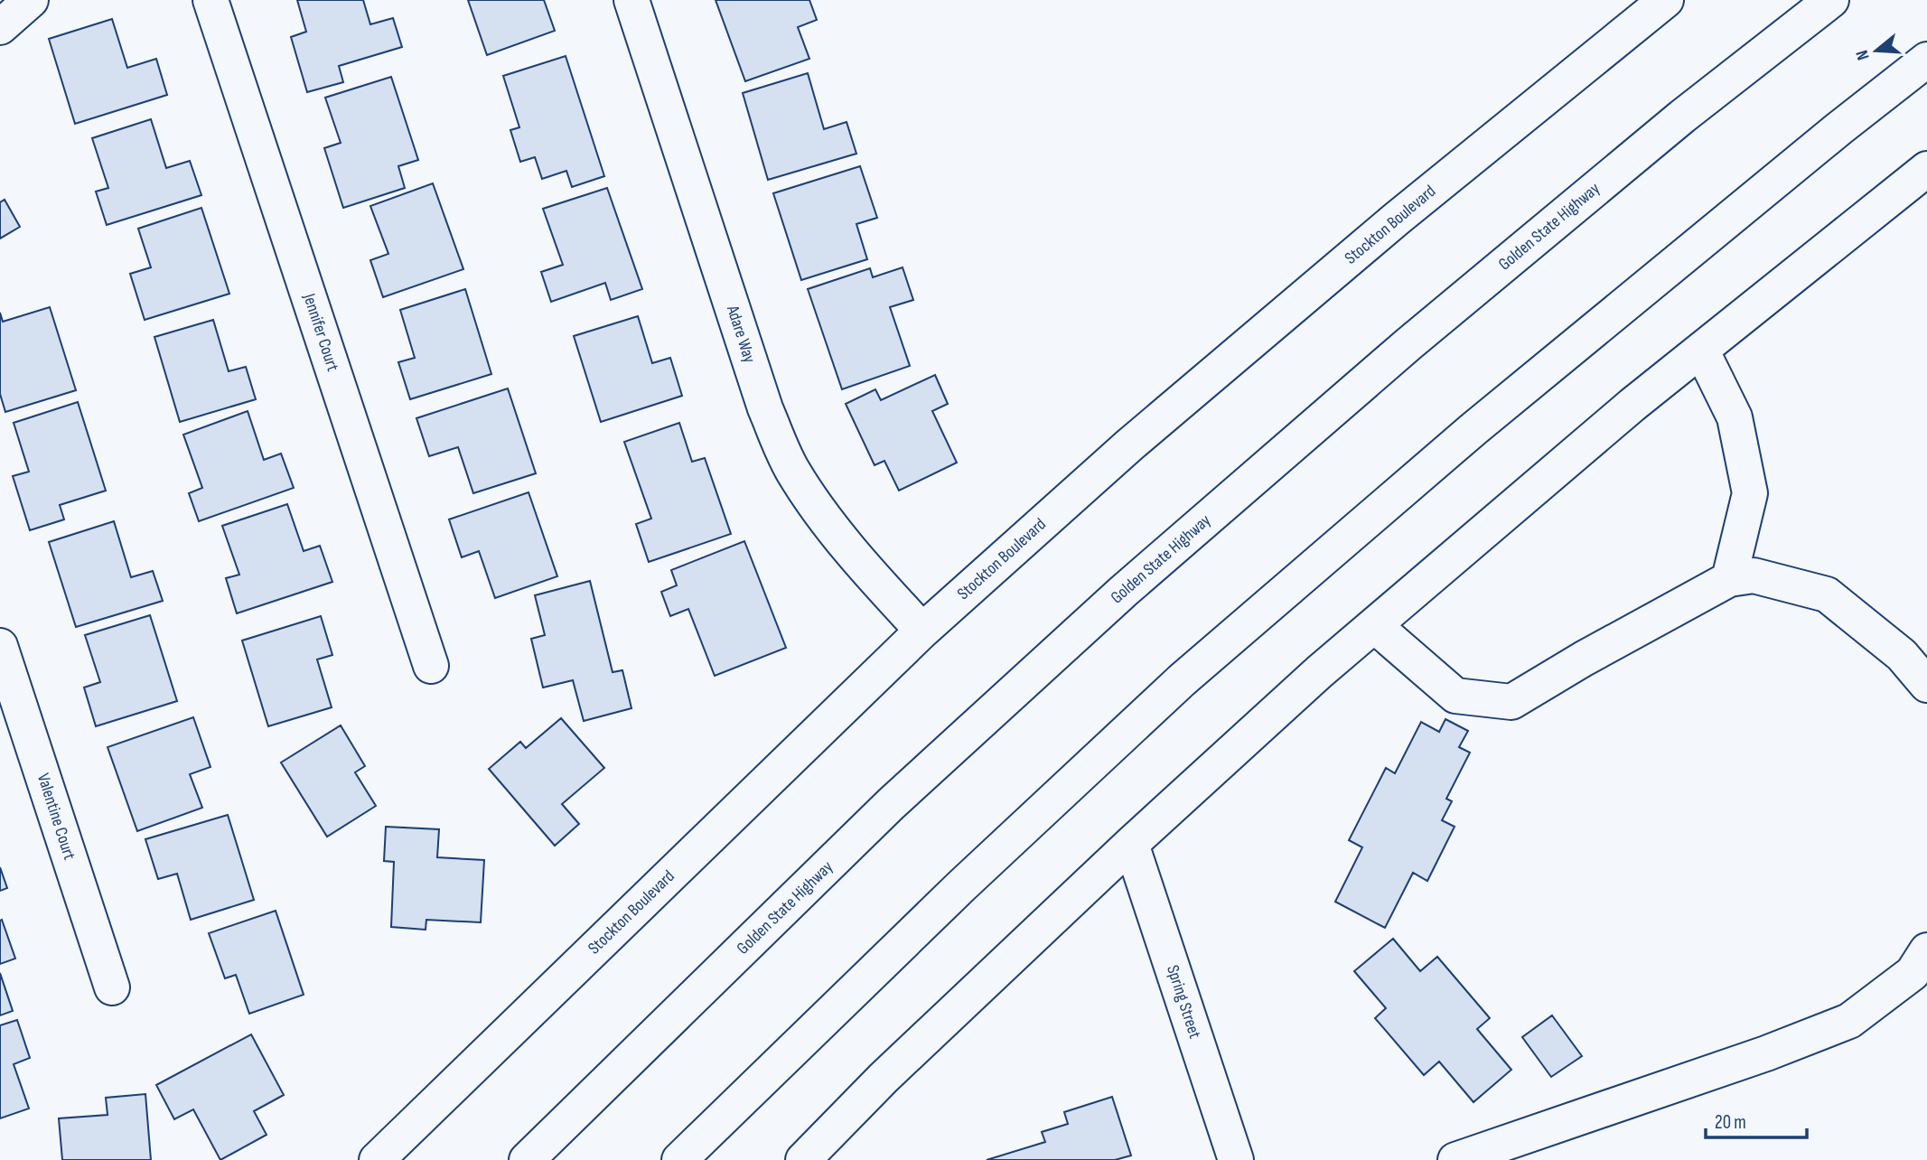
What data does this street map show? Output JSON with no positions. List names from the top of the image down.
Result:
{
  "streets": {
    "main road": [
      "Stockton Boulevard",
      "Golden State Highway",
      "Jennifer Court",
      "Adare Way",
      "Valentine Court",
      "Spring Street"
    ]
  },
  "crossings": [
    ["Stockton Boulevard", "Adare Way"]
  ],
  "scale_bar": "20 m",
  "north": "left"
}
